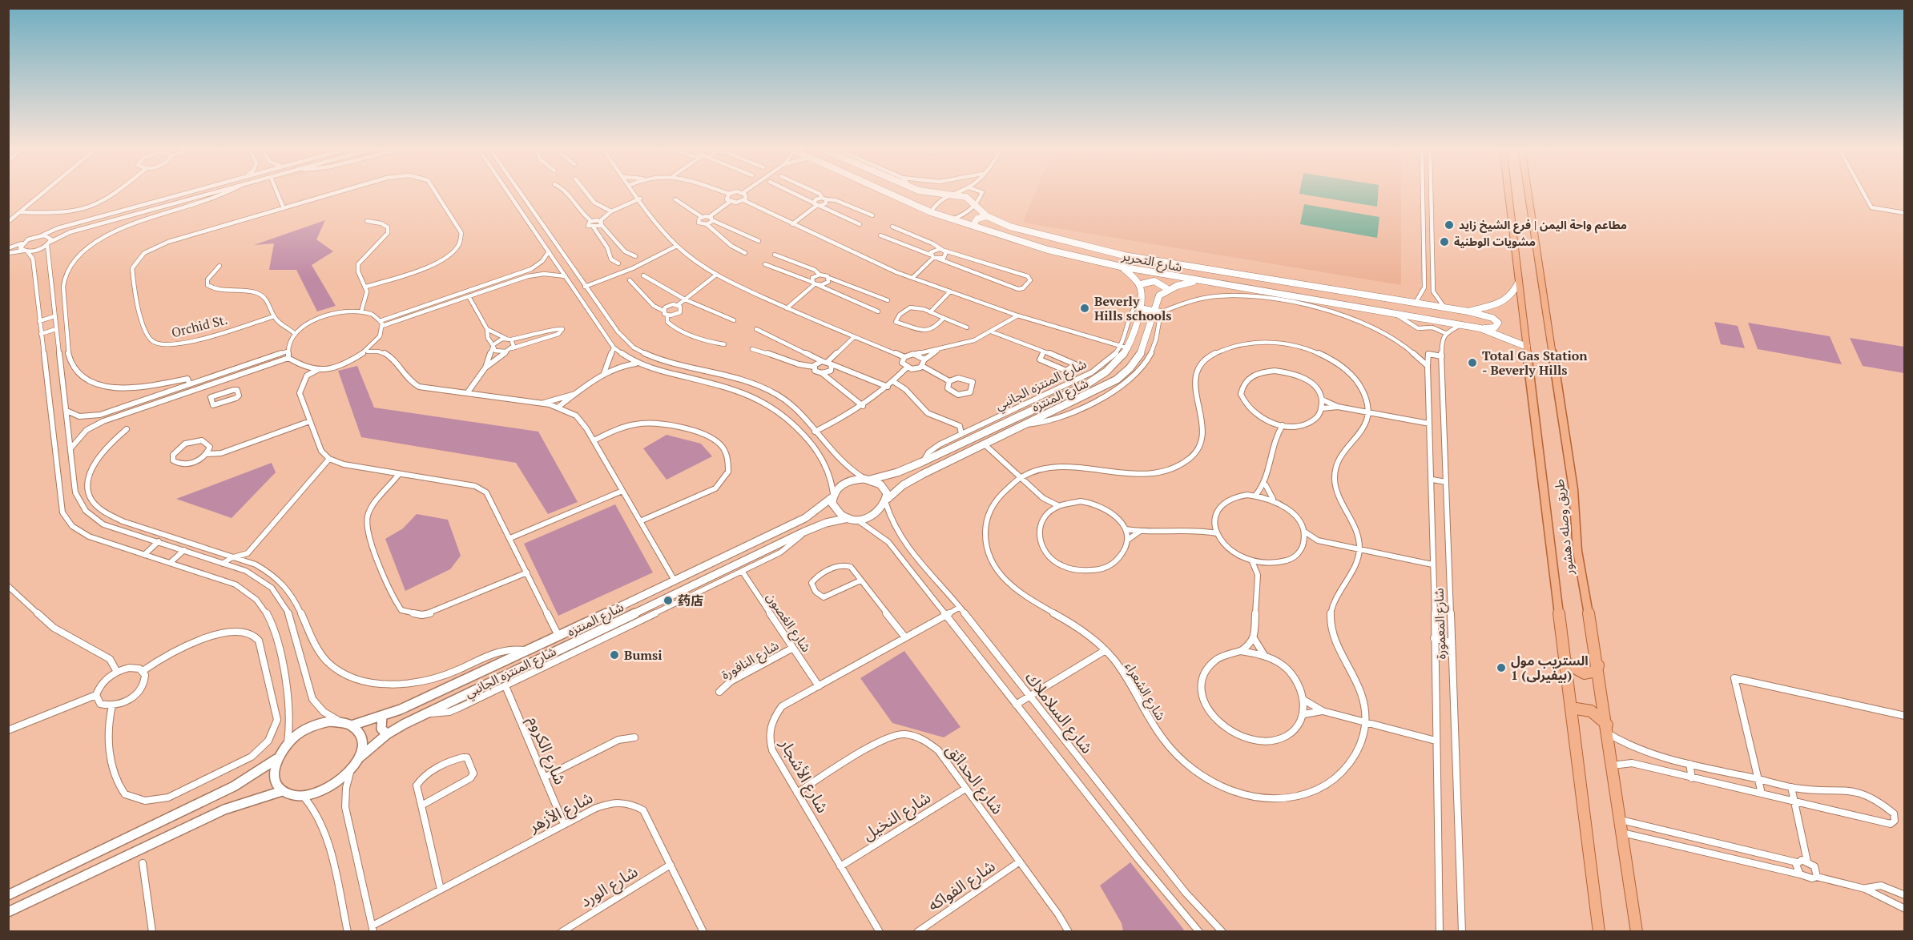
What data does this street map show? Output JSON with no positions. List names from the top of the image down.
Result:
{
  "streets": {
    "main road": ["طريق وصله دهشور"],
    "street": [
      "شارع التحرير",
      "Orchid St.",
      "شارع المنتزه الجانبي",
      "شارع المنتزه",
      "شارع الغصون",
      "شارع المعمورة",
      "شارع النافورة",
      "شارع الشعراء",
      "شارع السلاملاك",
      "شارع الكروم",
      "شارع الأشجار",
      "شارع الحدائق",
      "شارع الأزهر",
      "شارع النخيل",
      "شارع الفواكه",
      "شارع الورد"
    ]
  },
  "crossings": [
    ["شارع التحرير", "طريق وصله دهشور"],
    ["شارع المنتزه الجانبي", "شارع المنتزه"],
    ["شارع المنتزه الجانبي", "شارع الغصون"],
    ["شارع المنتزه الجانبي", "شارع الكروم"],
    ["شارع المنتزه", "شارع السلاملاك"],
    ["شارع الغصون", "شارع النافورة"],
    ["شارع الغصون", "شارع الأشجار"],
    ["شارع السلاملاك", "شارع الأشجار"],
    ["شارع الكروم", "شارع الأزهر"],
    ["شارع الأشجار", "شارع الحدائق"],
    ["شارع الأشجار", "شارع النخيل"],
    ["شارع الحدائق", "شارع النخيل"],
    ["شارع الحدائق", "شارع الفواكه"],
    ["شارع الأزهر", "شارع الورد"]
  ],
  "places": [
    "مطاعم واحة اليمن | فرع الشيخ زايد",
    "مشويات الوطنية",
    "Beverly Hills schools",
    "Total Gas Station - Beverly Hills",
    "药店",
    "Bumsi",
    "الستريب مول 1 (بيفيرلى)"
  ]
}
